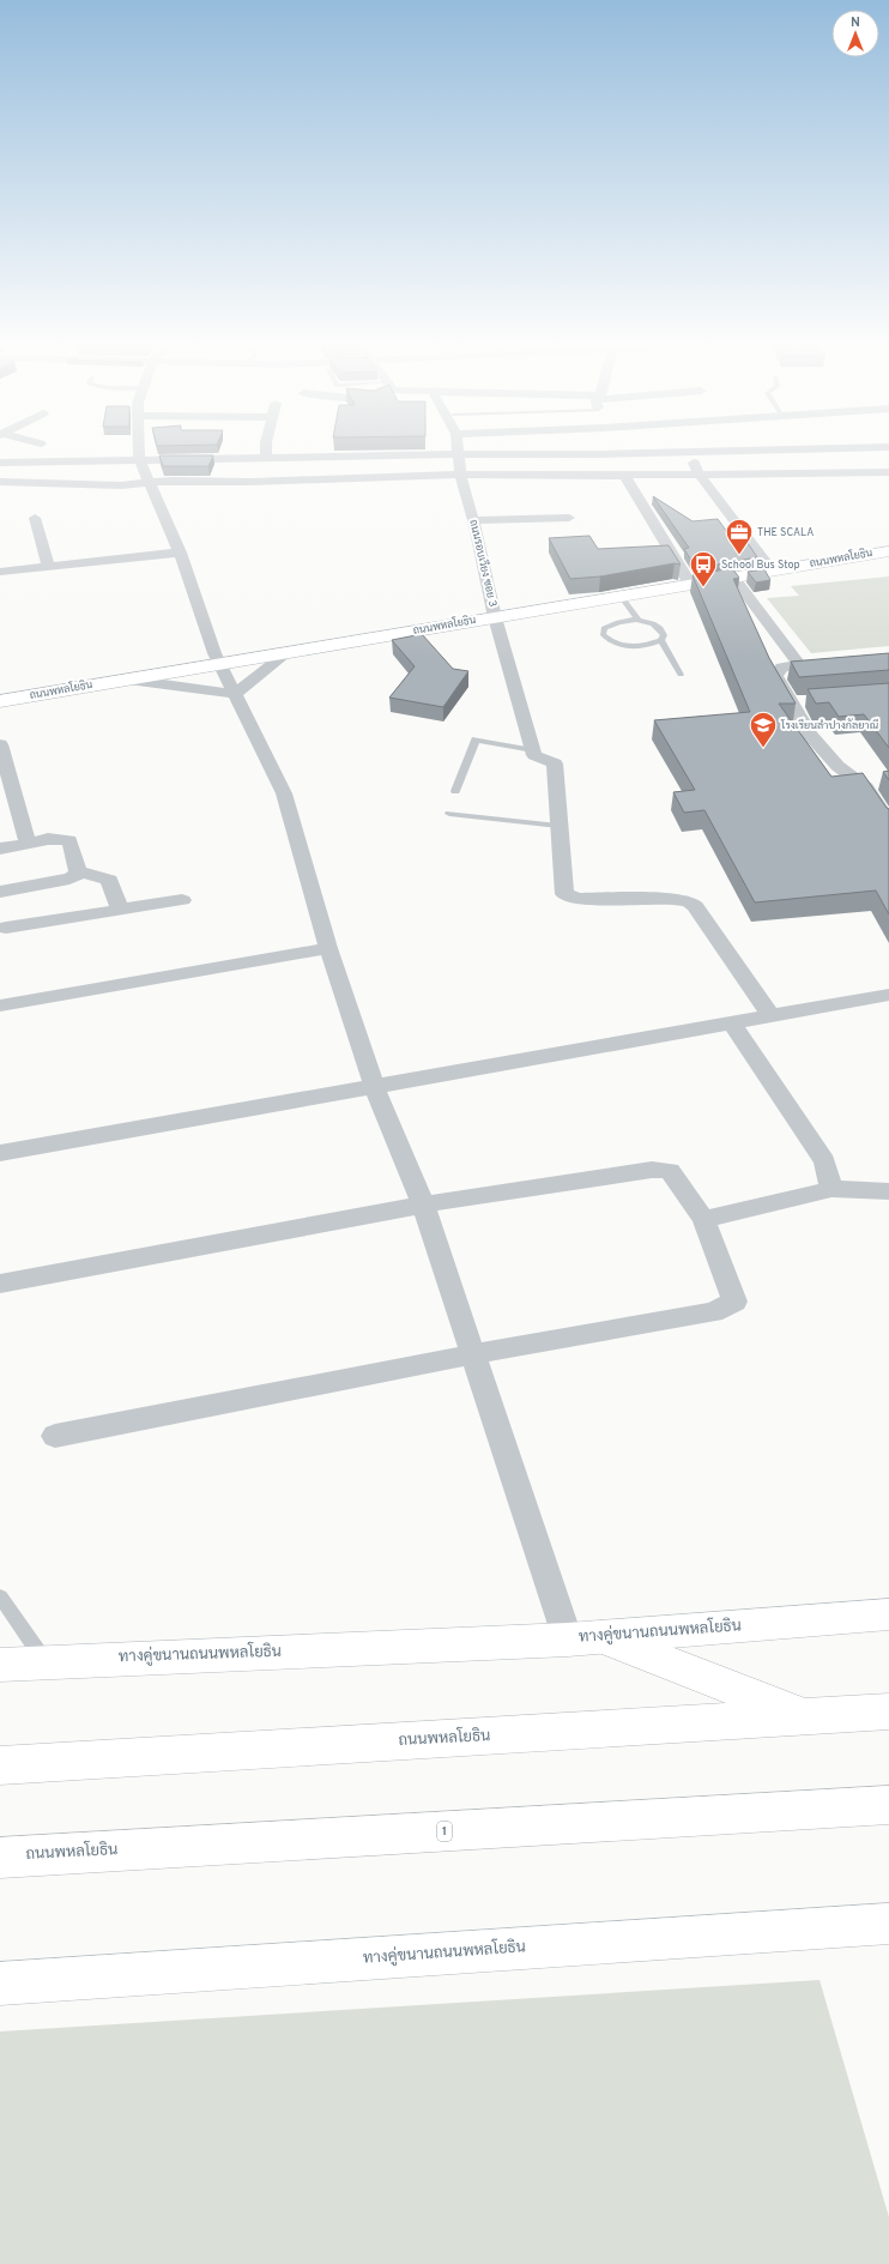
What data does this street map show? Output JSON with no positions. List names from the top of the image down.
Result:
{
  "streets": {
    "main road": ["ถนนพหลโยธิน", "ทางคู่ขนานถนนพหลโยธิน", "1"],
    "street": ["ถนนรอบเวียง ซอย 3"]
  },
  "crossings": [
    ["ถนนพหลโยธิน", "ถนนรอบเวียง ซอย 3"]
  ],
  "places": {
    "office": ["THE SCALA"],
    "bus stop": ["School Bus Stop"],
    "school or university": ["โรงเรียนลำปางกัลยาณี"]
  },
  "north": "top"
}
